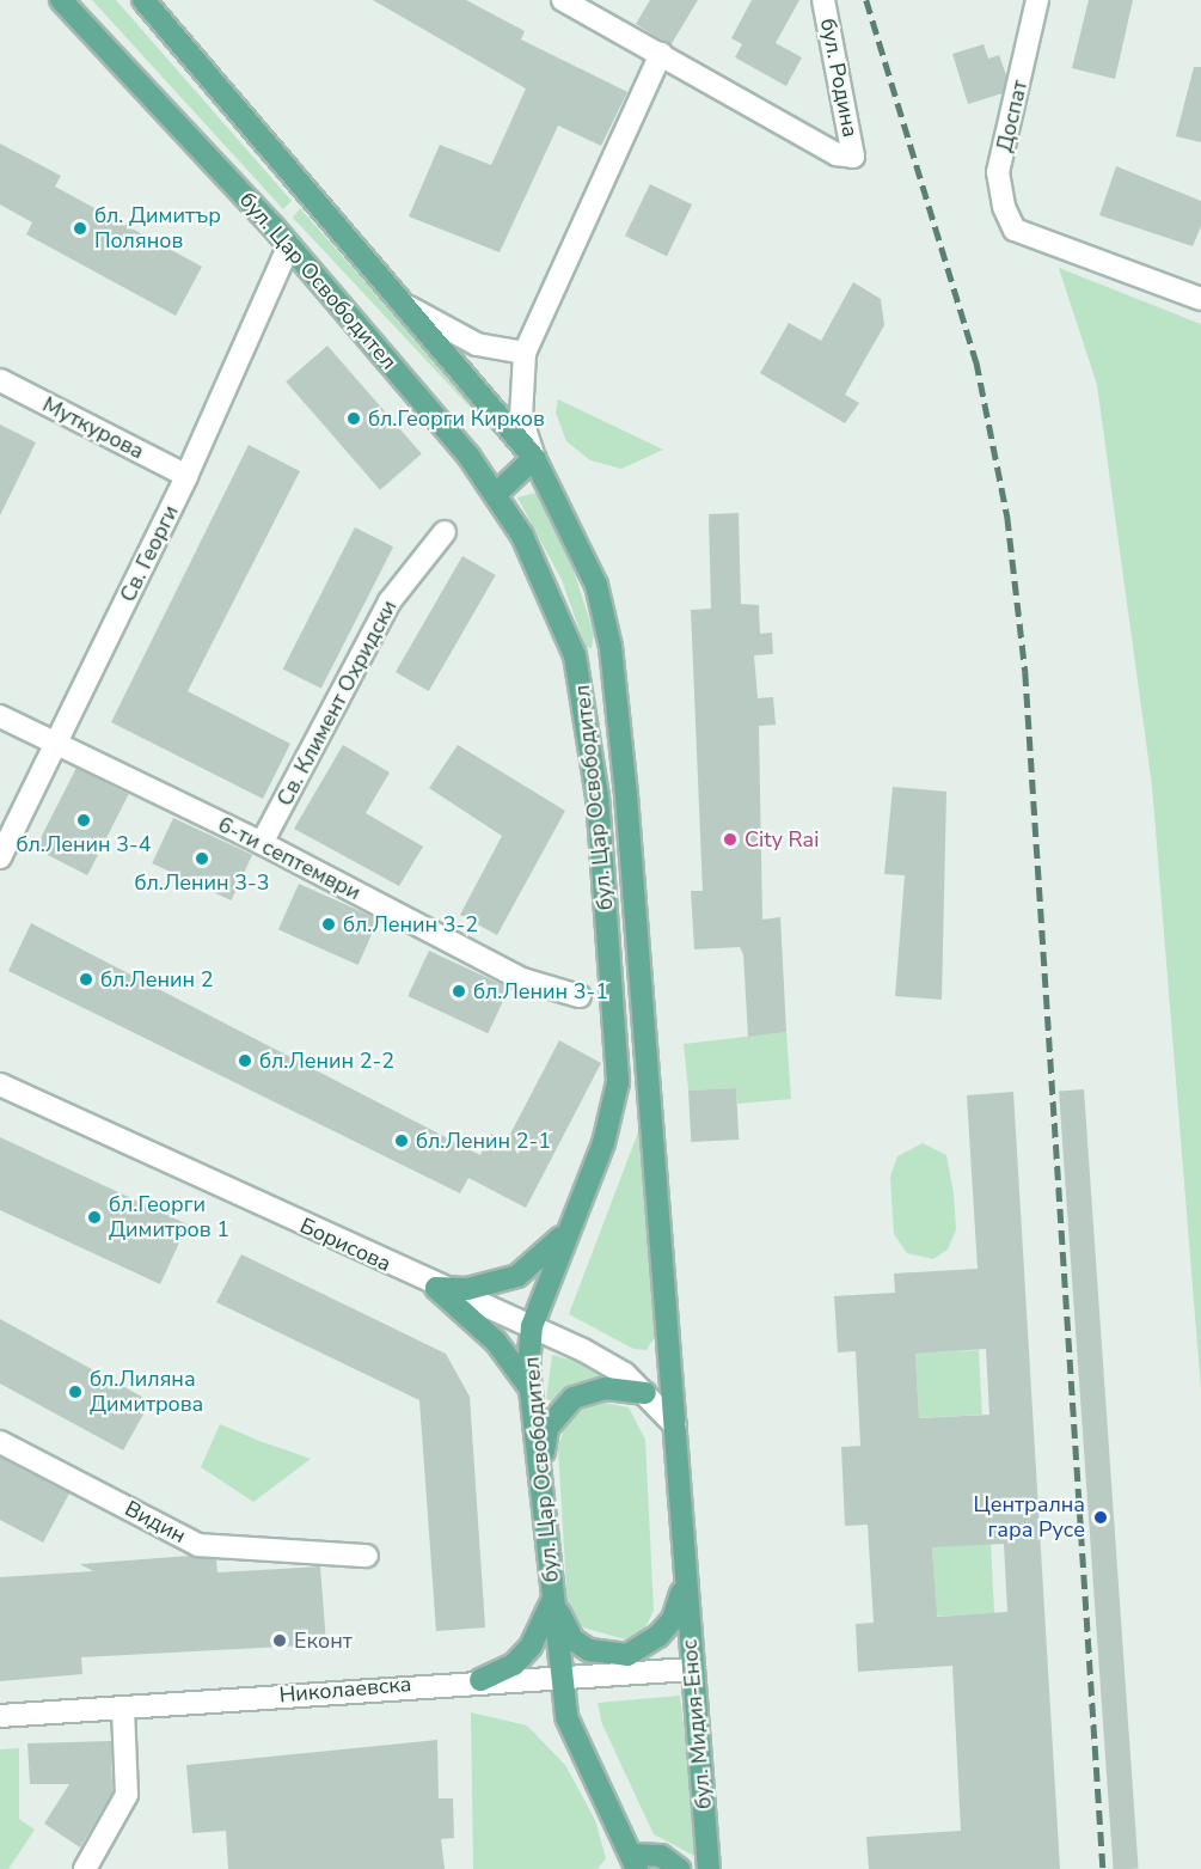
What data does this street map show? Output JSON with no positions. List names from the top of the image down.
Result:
{
  "streets": {
    "main road": ["бул. Цар Освободител", "бул. Мидия-Енос"],
    "street": [
      "бул. Родина",
      "Доспат",
      "Муткурова",
      "Св. Георги",
      "Св. Климент Охридски",
      "6-ти септември",
      "Борисова",
      "Видин",
      "Николаевска"
    ]
  },
  "crossings": [
    ["бул. Цар Освободител", "Св. Георги"],
    ["бул. Цар Освободител", "Борисова"],
    ["бул. Цар Освободител", "Николаевска"],
    ["бул. Цар Освободител", "бул. Мидия-Енос"],
    ["Муткурова", "Св. Георги"],
    ["Св. Георги", "6-ти септември"],
    ["Св. Климент Охридски", "6-ти септември"],
    ["Николаевска", "бул. Мидия-Енос"]
  ],
  "places": [
    "бл. Димитър Полянов",
    "бл.Георги Кирков",
    "бл.Ленин 3-4",
    "City Rai",
    "бл.Ленин 3-3",
    "бл.Ленин 3-2",
    "бл.Ленин 2",
    "бл.Ленин 3-1",
    "бл.Ленин 2-2",
    "бл.Ленин 2-1",
    "бл.Георги Димитров 1",
    "бл.Лиляна Димитрова",
    "Централна гара Русе",
    "Еконт"
  ]
}
